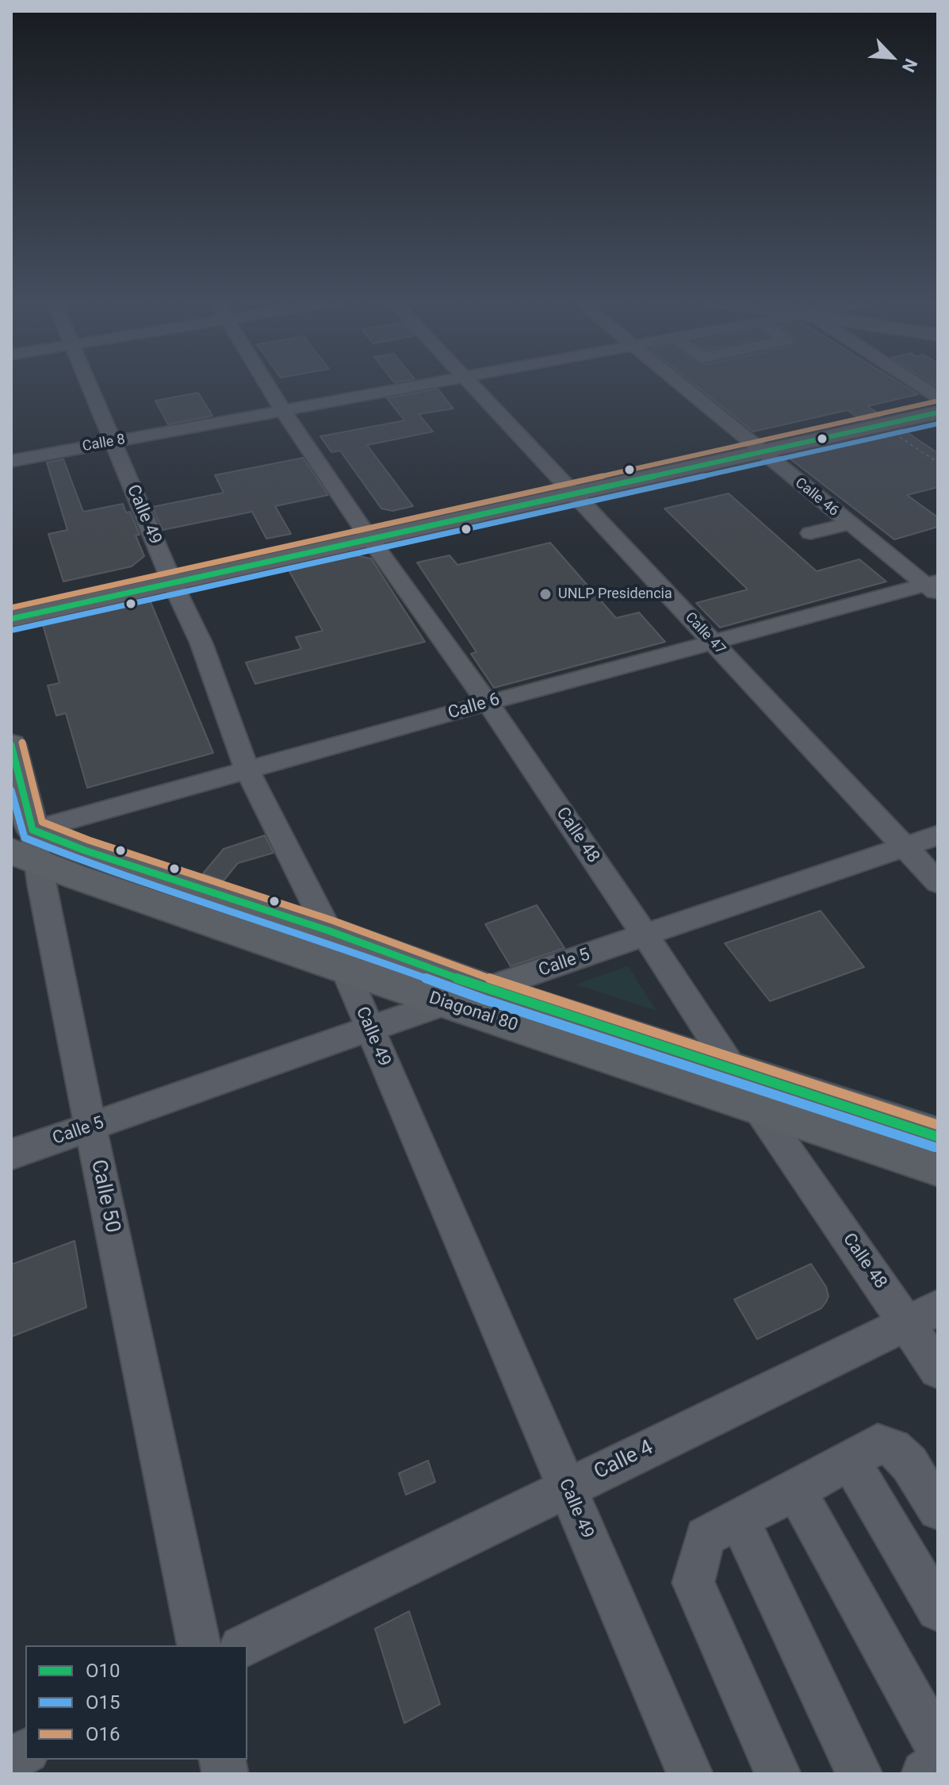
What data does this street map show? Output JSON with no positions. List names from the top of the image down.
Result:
{
  "streets": {
    "main road": ["Diagonal 80", "Calle 50"],
    "street": [
      "Calle 8",
      "Calle 46",
      "Calle 49",
      "Calle 47",
      "Calle 6",
      "Calle 48",
      "Calle 5",
      "Calle 4"
    ]
  },
  "crossings": [
    ["Calle 8", "Calle 49"],
    ["Calle 8", "Calle 48"],
    ["Calle 46", "Calle 6"],
    ["Calle 49", "Calle 6"],
    ["Calle 49", "Calle 5"],
    ["Calle 49", "Diagonal 80"],
    ["Calle 49", "Calle 4"],
    ["Calle 47", "Calle 6"],
    ["Calle 47", "Calle 5"],
    ["Calle 6", "Calle 48"],
    ["Calle 6", "Diagonal 80"],
    ["Calle 6", "Calle 50"],
    ["Calle 48", "Calle 5"],
    ["Calle 48", "Diagonal 80"],
    ["Calle 48", "Calle 4"],
    ["Calle 5", "Diagonal 80"],
    ["Calle 5", "Calle 50"],
    ["Diagonal 80", "Calle 50"]
  ],
  "places": ["UNLP Presidencia"],
  "lines": ["transit line O16", "transit line O10", "transit line O15"],
  "legend": ["O10", "O15", "O16"],
  "north": "bottom right"
}
